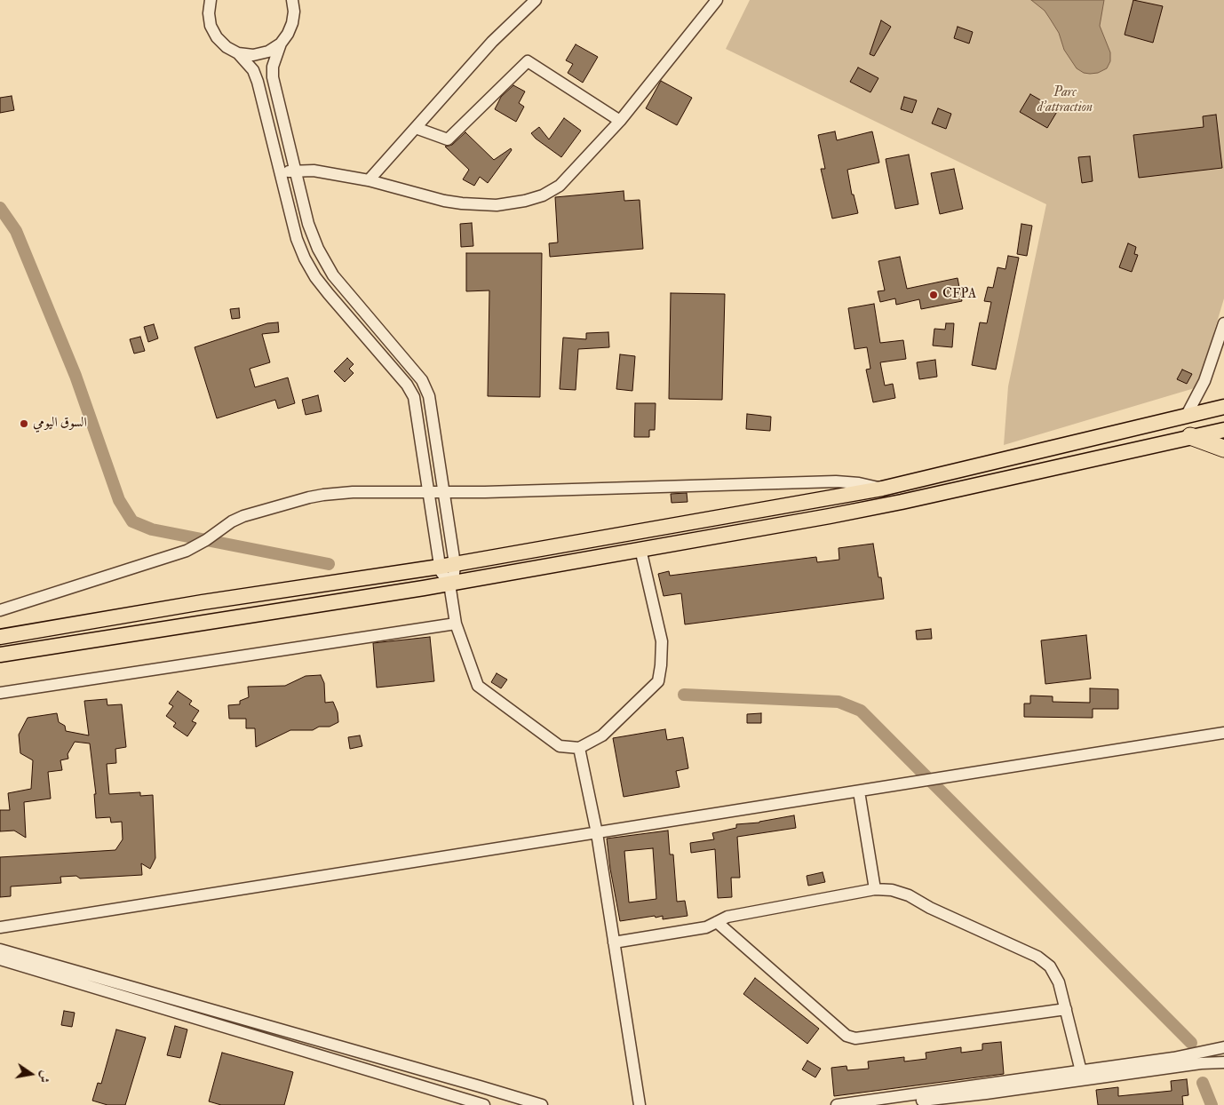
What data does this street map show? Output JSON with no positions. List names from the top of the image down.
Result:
{
  "parks": ["Parc d'attraction"],
  "places": ["CFPA", "السوق اليومي"],
  "north": "right"
}
